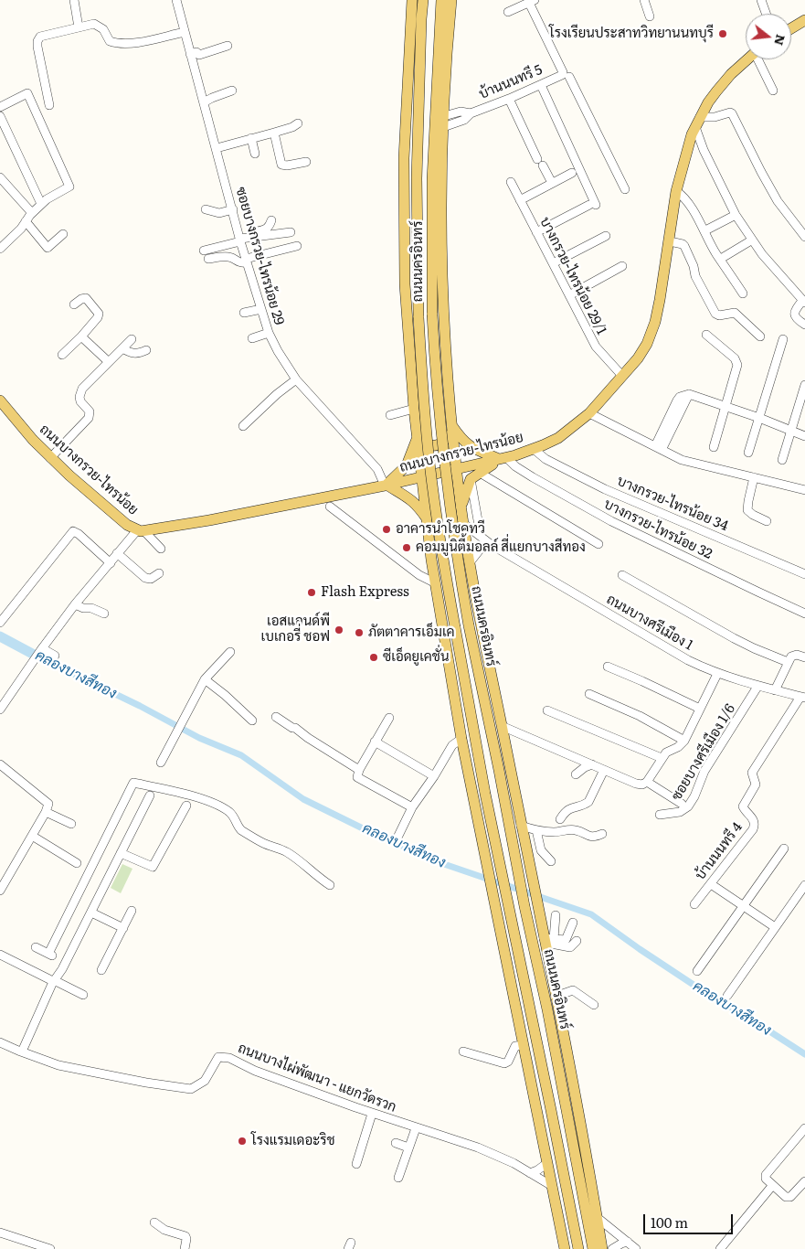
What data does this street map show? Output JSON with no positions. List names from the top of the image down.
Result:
{
  "streets": {
    "main road": ["ถนนนครอินทร์", "ถนนบางกรวย-ไทรน้อย"],
    "street": [
      "บ้านนนทรี 5",
      "ซอยบางกรวย-ไทรน้อย 29",
      "บางกรวย-ไทรน้อย 29/1",
      "บางกรวย-ไทรน้อย 34",
      "บางกรวย-ไทรน้อย 32",
      "ถนนบางศรีเมือง 1",
      "ซอยบางศรีเมือง 1/6",
      "บ้านนนทรี 4",
      "ถนนบางไผ่พัฒนา - แยกวัดรวก"
    ]
  },
  "crossings": [
    ["บ้านนนทรี 5", "ถนนนครอินทร์"],
    ["ซอยบางกรวย-ไทรน้อย 29", "ถนนบางกรวย-ไทรน้อย"],
    ["ถนนนครอินทร์", "ถนนบางกรวย-ไทรน้อย"],
    ["ถนนนครอินทร์", "ถนนบางศรีเมือง 1"],
    ["ถนนนครอินทร์", "ถนนบางไผ่พัฒนา - แยกวัดรวก"],
    ["บางกรวย-ไทรน้อย 29/1", "ถนนบางกรวย-ไทรน้อย"],
    ["ถนนบางกรวย-ไทรน้อย", "บางกรวย-ไทรน้อย 34"],
    ["ถนนบางกรวย-ไทรน้อย", "บางกรวย-ไทรน้อย 32"],
    ["ถนนบางศรีเมือง 1", "ซอยบางศรีเมือง 1/6"],
    ["ถนนบางศรีเมือง 1", "บ้านนนทรี 4"]
  ],
  "water": ["คลองบางสีทอง"],
  "places": [
    "โรงเรียนประสาทวิทยานนทบุรี",
    "อาคารนำโชคทวี",
    "คอมมูนิตี้มอลล์ สี่แยกบางสีทอง",
    "Flash Express",
    "เอสแอนด์พี เบเกอรี่ ชอฟ",
    "ภัตตาคารเอ็มเค",
    "ซีเอ็ดยูเคชั่น",
    "โรงแรมเดอะริช"
  ],
  "scale_bar": "100 m",
  "north": "right"
}
